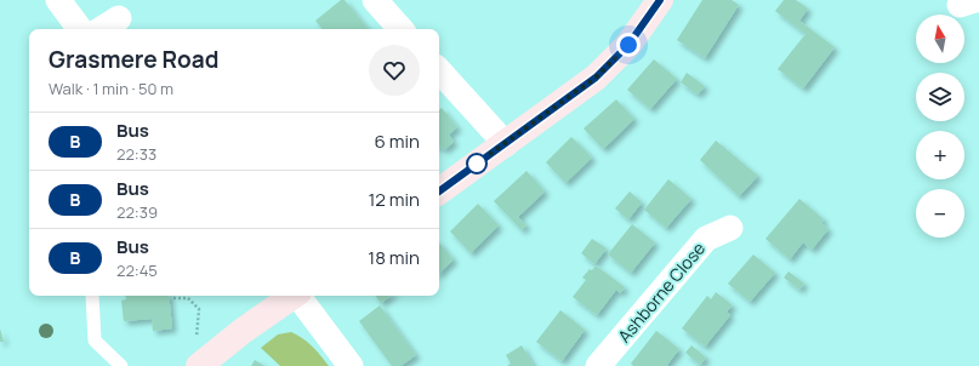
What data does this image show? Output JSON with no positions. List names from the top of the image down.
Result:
{
  "streets": {
    "street": ["Ashborne Close"]
  },
  "lines": ["bus line B"],
  "north": "top",
  "page": {
    "map_buttons": ["+", "−"],
    "heading": ["Grasmere Road", "Walk · 1 min · 50 m"],
    "list": [
      {
        "mark": "B",
        "name": "Bus",
        "note": "22:33",
        "value": "6 min"
      },
      {
        "mark": "B",
        "name": "Bus",
        "note": "22:39",
        "value": "12 min"
      },
      {
        "mark": "B",
        "name": "Bus",
        "note": "22:45",
        "value": "18 min"
      }
    ]
  }
}
